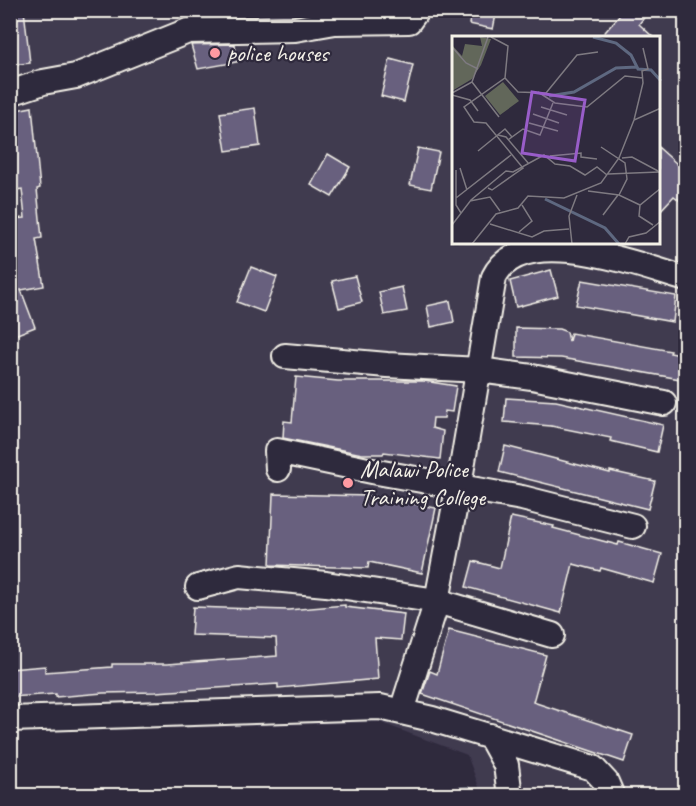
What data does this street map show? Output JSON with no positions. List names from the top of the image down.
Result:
{
  "places": ["police houses", "Malawi Police Training College"]
}
